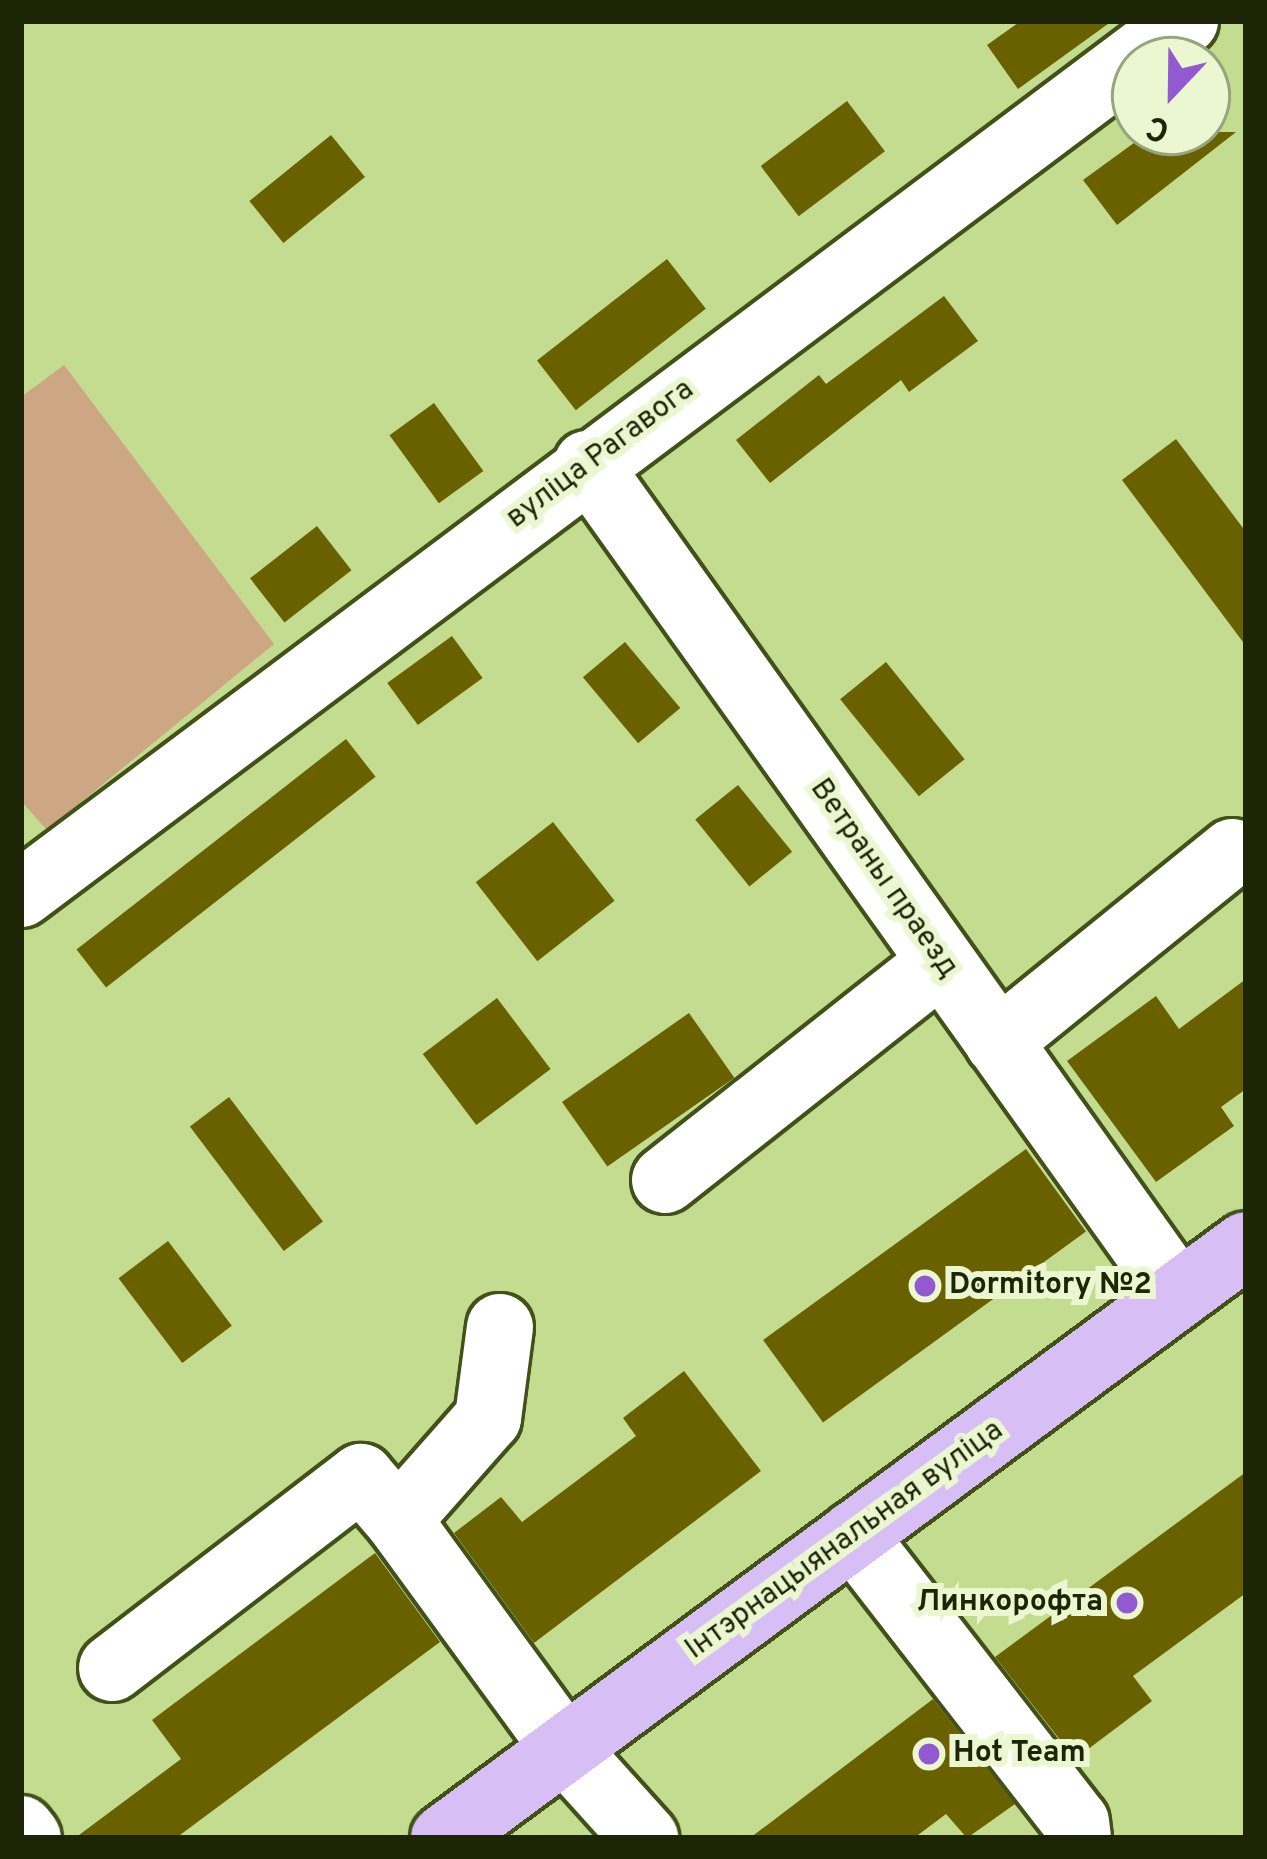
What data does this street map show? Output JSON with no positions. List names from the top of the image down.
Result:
{
  "streets": {
    "main road": ["Інтэрнацыянальная вуліца"],
    "street": ["вуліца Рагавога", "Ветраны праезд"]
  },
  "crossings": [
    ["вуліца Рагавога", "Ветраны праезд"],
    ["Ветраны праезд", "Інтэрнацыянальная вуліца"]
  ],
  "places": ["Dormitory №2", "Линкорофта", "Hot Team"],
  "north": "bottom"
}
